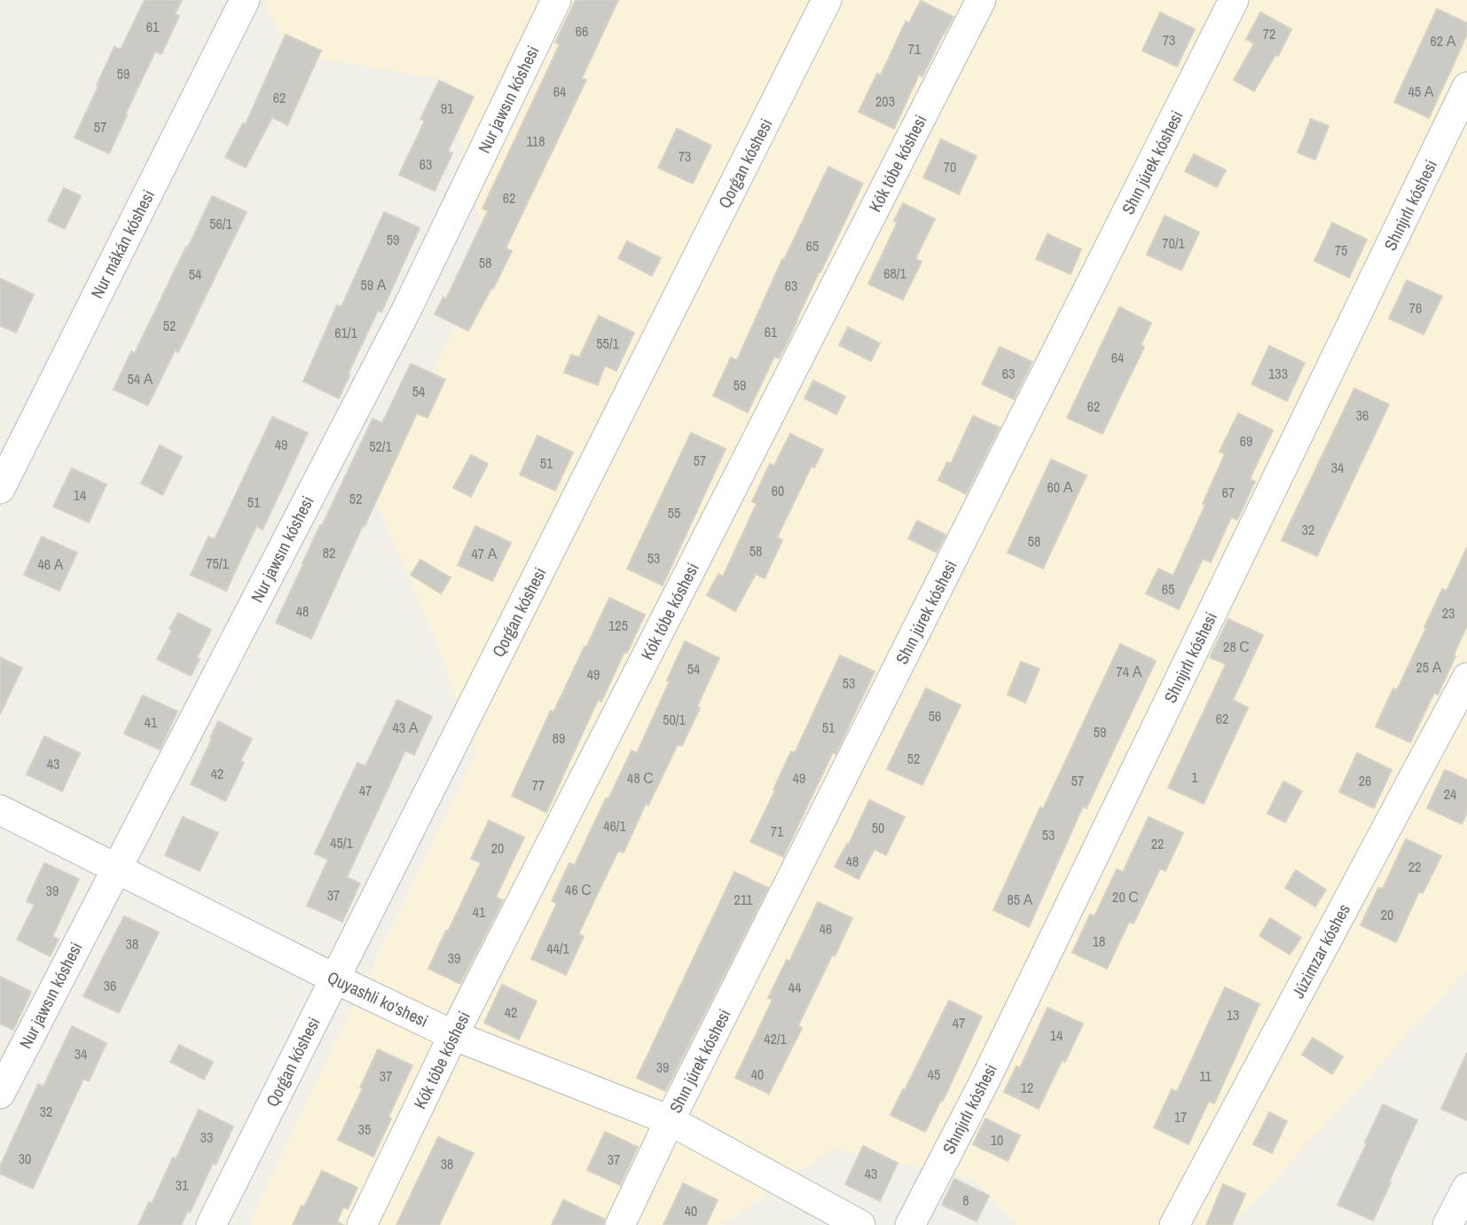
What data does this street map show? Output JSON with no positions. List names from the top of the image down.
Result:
{
  "streets": {
    "street": [
      "Nur jawsın kóshesi",
      "Shın júrek kóshesi",
      "Qorǵan kóshesi",
      "Kók tóbe kóshesi",
      "Shınjırlı kóshesi",
      "Nur mákán kóshesi",
      "Júzimzar kóshes",
      "Quyashli ko'shesi"
    ]
  },
  "crossings": [
    ["Nur jawsın kóshesi", "Quyashli ko'shesi"],
    ["Shın júrek kóshesi", "Quyashli ko'shesi"],
    ["Qorǵan kóshesi", "Quyashli ko'shesi"],
    ["Kók tóbe kóshesi", "Quyashli ko'shesi"]
  ],
  "house_numbers": [
    "61",
    "66",
    "72",
    "73",
    "62 А",
    "71",
    "59",
    "64",
    "45 А",
    "62",
    "203",
    "91",
    "57",
    "118",
    "73",
    "63",
    "70",
    "62",
    "56/1",
    "59",
    "70/1",
    "65",
    "75",
    "58",
    "68/1",
    "54",
    "59 А",
    "63",
    "76",
    "52",
    "61",
    "61/1",
    "55/1",
    "64",
    "63",
    "133",
    "54 А",
    "59",
    "54",
    "62",
    "36",
    "69",
    "49",
    "52/1",
    "57",
    "51",
    "34",
    "60 А",
    "60",
    "67",
    "14",
    "52",
    "51",
    "55",
    "32",
    "58",
    "58",
    "82",
    "47 А",
    "53",
    "75/1",
    "46 А",
    "65",
    "48",
    "23",
    "125",
    "28 С",
    "25 А",
    "54",
    "74 А",
    "49",
    "53",
    "56",
    "62",
    "50/1",
    "41",
    "43 А",
    "51",
    "59",
    "89",
    "52",
    "43",
    "42",
    "1",
    "48 С",
    "49",
    "57",
    "26",
    "77",
    "47",
    "24",
    "46/1",
    "50",
    "71",
    "53",
    "45/1",
    "22",
    "20",
    "48",
    "22",
    "46 С",
    "39",
    "37",
    "20 С",
    "211",
    "85 А",
    "41",
    "20",
    "46",
    "18",
    "38",
    "44/1",
    "39",
    "36",
    "44",
    "42",
    "13",
    "47",
    "14",
    "42/1",
    "34",
    "39",
    "40",
    "45",
    "37",
    "11",
    "12",
    "32",
    "17",
    "35",
    "33",
    "10",
    "30",
    "37",
    "38",
    "43",
    "31",
    "8",
    "40"
  ]
}
